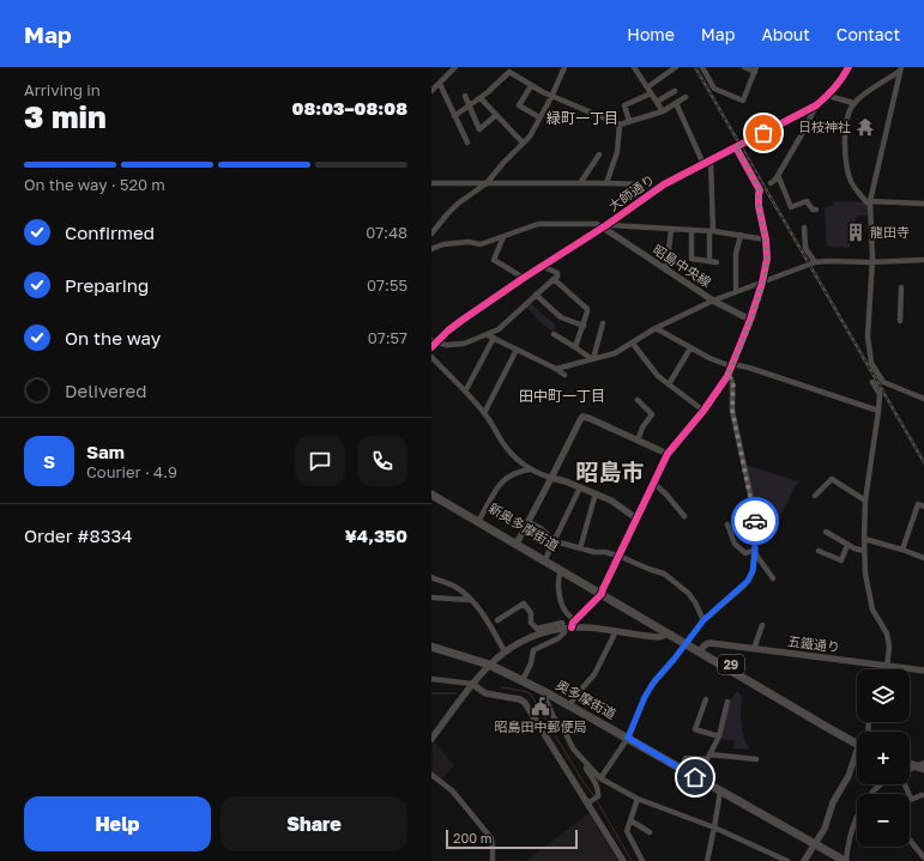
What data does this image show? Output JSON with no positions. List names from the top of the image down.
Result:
{
  "streets": {
    "main road": ["新奥多摩街道", "29", "奥多摩街道"],
    "street": ["大師通り", "昭島中央線", "五鐵通り"]
  },
  "crossings": [
    ["大師通り", "昭島中央線"],
    ["新奥多摩街道", "29"],
    ["五鐵通り", "29"]
  ],
  "districts": ["緑町一丁目", "田中町一丁目", "昭島市"],
  "places": {
    "temple": ["日枝神社"],
    "building": ["龍田寺"],
    "public building": ["昭島田中郵便局"]
  },
  "scale_bar": "200 m",
  "page": {
    "header": "Map",
    "nav": [
      "Home",
      "Map",
      "About",
      "Contact"
    ],
    "heading": ["3 min", "Arriving in", "08:03–08:08"],
    "panel": [
      "Sam",
      "Courier · 4.9",
      "Order #8334",
      "¥4,350"
    ],
    "bar": "On the way · 520 m",
    "list": [
      ["Confirmed", "07:48"],
      ["Preparing", "07:55"],
      ["On the way", "07:57"],
      "Delivered"
    ],
    "round": "S",
    "map_buttons": ["+", "−"],
    "buttons": ["Help", "Share"],
    "scale": "200 m"
  }
}
